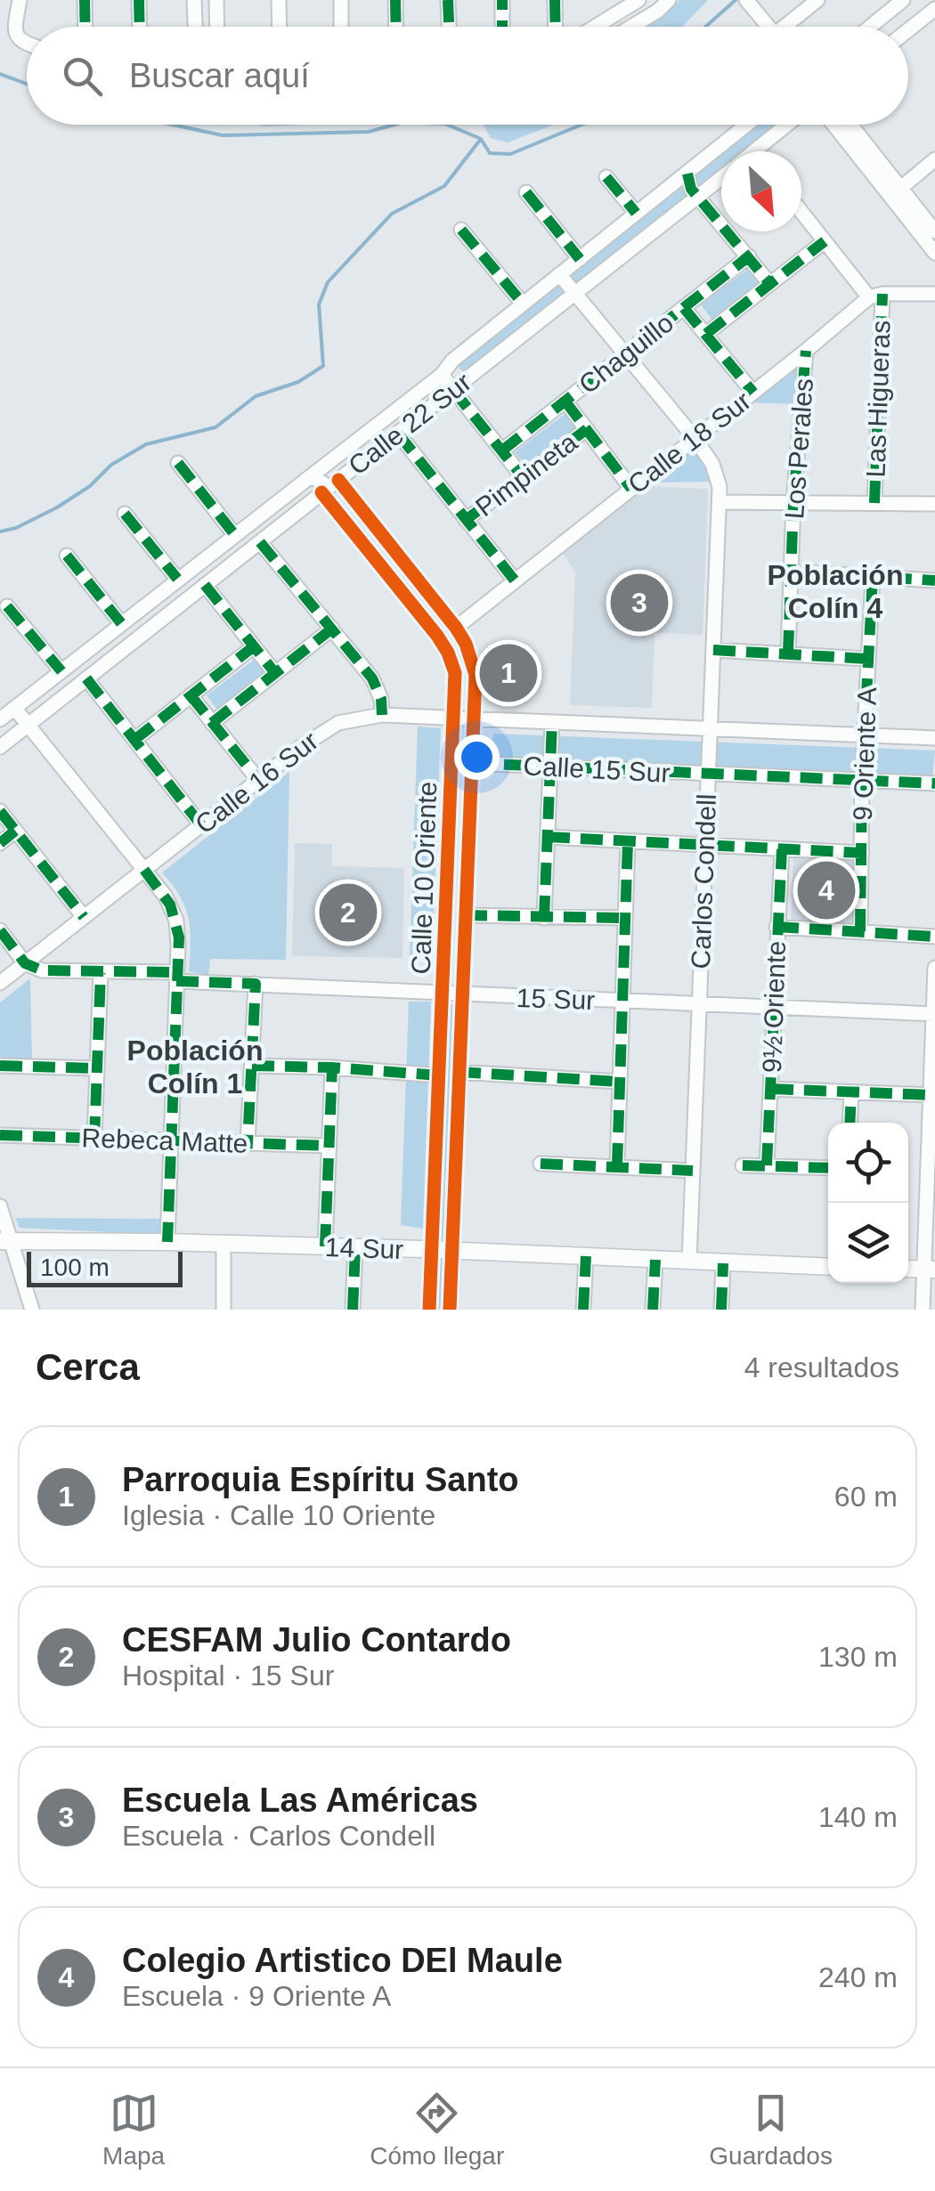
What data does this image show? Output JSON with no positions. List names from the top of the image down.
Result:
{
  "streets": {
    "main road": ["Calle 10 Oriente", "14 Sur"],
    "street": [
      "Chaguillo",
      "Las Higueras",
      "Calle 22 Sur",
      "Calle 18 Sur",
      "Los Perales",
      "Pimpineta",
      "9 Oriente A",
      "Calle 15 Sur",
      "Calle 16 Sur",
      "Carlos Condell",
      "15 Sur",
      "9½ Oriente",
      "Rebeca Matte"
    ]
  },
  "crossings": [
    ["Chaguillo", "Carlos Condell"],
    ["Las Higueras", "Calle 18 Sur"],
    ["Calle 22 Sur", "Calle 10 Oriente"],
    ["Calle 22 Sur", "Carlos Condell"],
    ["Calle 18 Sur", "Los Perales"],
    ["Calle 18 Sur", "Calle 10 Oriente"],
    ["Calle 18 Sur", "Carlos Condell"],
    ["9 Oriente A", "Calle 15 Sur"],
    ["9 Oriente A", "Calle 16 Sur"],
    ["Calle 15 Sur", "Calle 10 Oriente"],
    ["Calle 15 Sur", "Carlos Condell"],
    ["Calle 16 Sur", "Calle 10 Oriente"],
    ["Calle 16 Sur", "Carlos Condell"],
    ["Calle 16 Sur", "15 Sur"],
    ["Calle 10 Oriente", "15 Sur"],
    ["Calle 10 Oriente", "14 Sur"],
    ["Carlos Condell", "15 Sur"],
    ["Carlos Condell", "14 Sur"],
    ["15 Sur", "9½ Oriente"]
  ],
  "districts": ["Población Colín 4", "Población Colín 1"],
  "scale_bar": "100 m",
  "north": "bottom right",
  "page": {
    "search": "Buscar aquí",
    "pins": [
      "3",
      "1",
      "4",
      "2"
    ],
    "scale": "100 m",
    "heading": ["Cerca", "4 resultados"],
    "list": [
      {
        "mark": "1",
        "name": "Parroquia Espíritu Santo",
        "note": "Iglesia · Calle 10 Oriente",
        "value": "60 m"
      },
      {
        "mark": "2",
        "name": "CESFAM Julio Contardo",
        "note": "Hospital · 15 Sur",
        "value": "130 m"
      },
      {
        "mark": "3",
        "name": "Escuela Las Américas",
        "note": "Escuela · Carlos Condell",
        "value": "140 m"
      },
      {
        "mark": "4",
        "name": "Colegio Artistico DEl Maule",
        "note": "Escuela · 9 Oriente A",
        "value": "240 m"
      }
    ],
    "nav": ["Mapa", "Cómo llegar", "Guardados"]
  }
}
